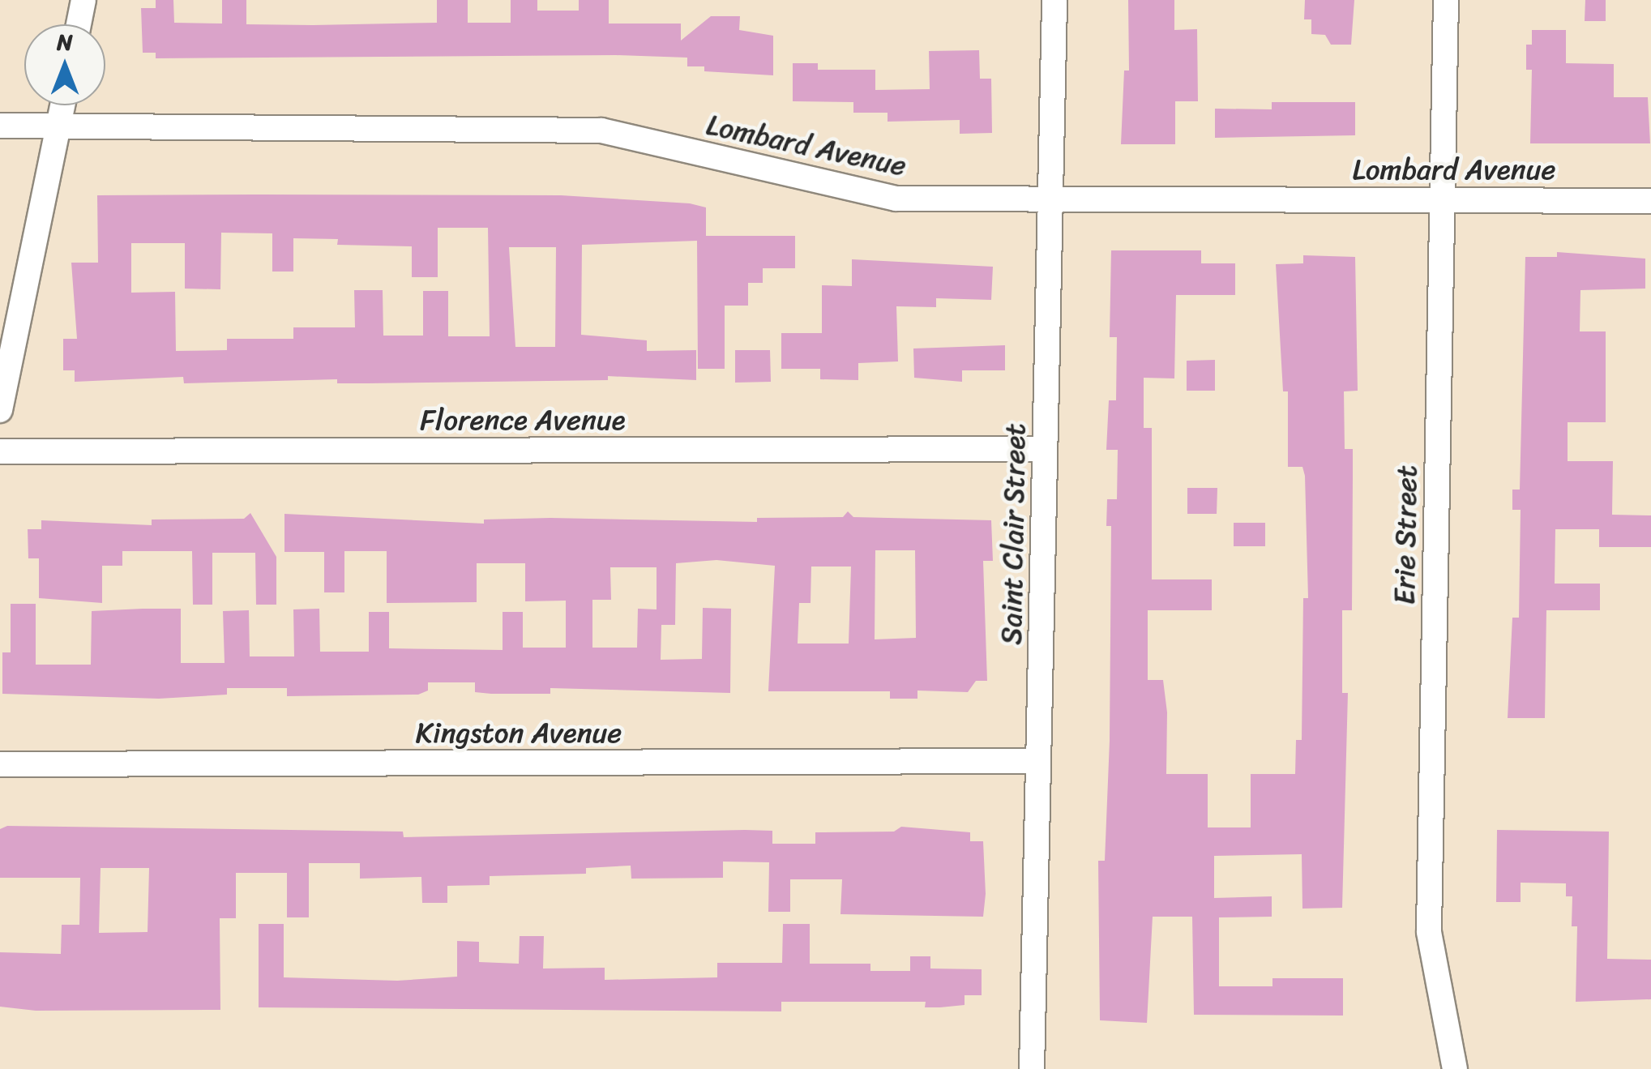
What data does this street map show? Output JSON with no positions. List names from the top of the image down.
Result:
{
  "streets": {
    "street": [
      "Lombard Avenue",
      "Florence Avenue",
      "Saint Clair Street",
      "Erie Street",
      "Kingston Avenue"
    ]
  },
  "crossings": [
    ["Lombard Avenue", "Saint Clair Street"],
    ["Lombard Avenue", "Erie Street"],
    ["Florence Avenue", "Saint Clair Street"],
    ["Saint Clair Street", "Kingston Avenue"]
  ],
  "north": "top"
}
